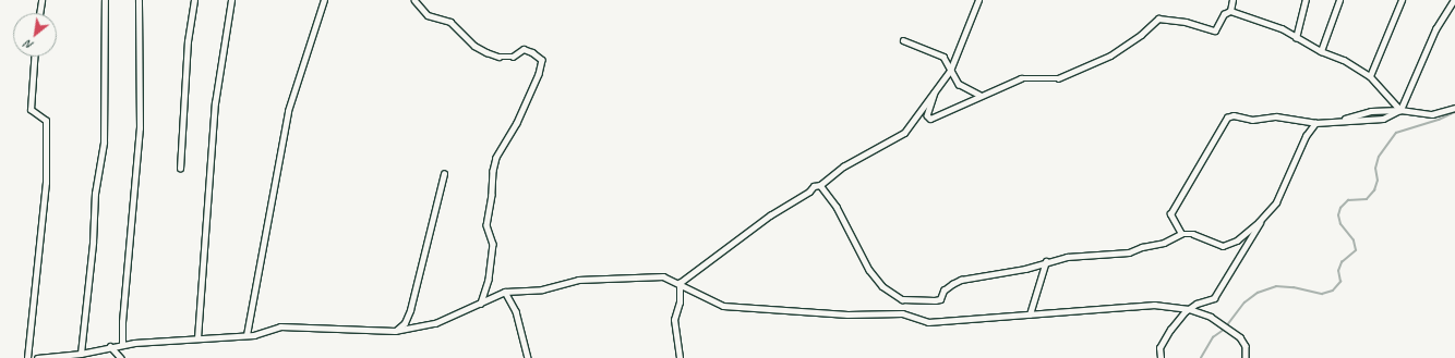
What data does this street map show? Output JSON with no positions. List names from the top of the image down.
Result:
{
  "north": "bottom left"
}
